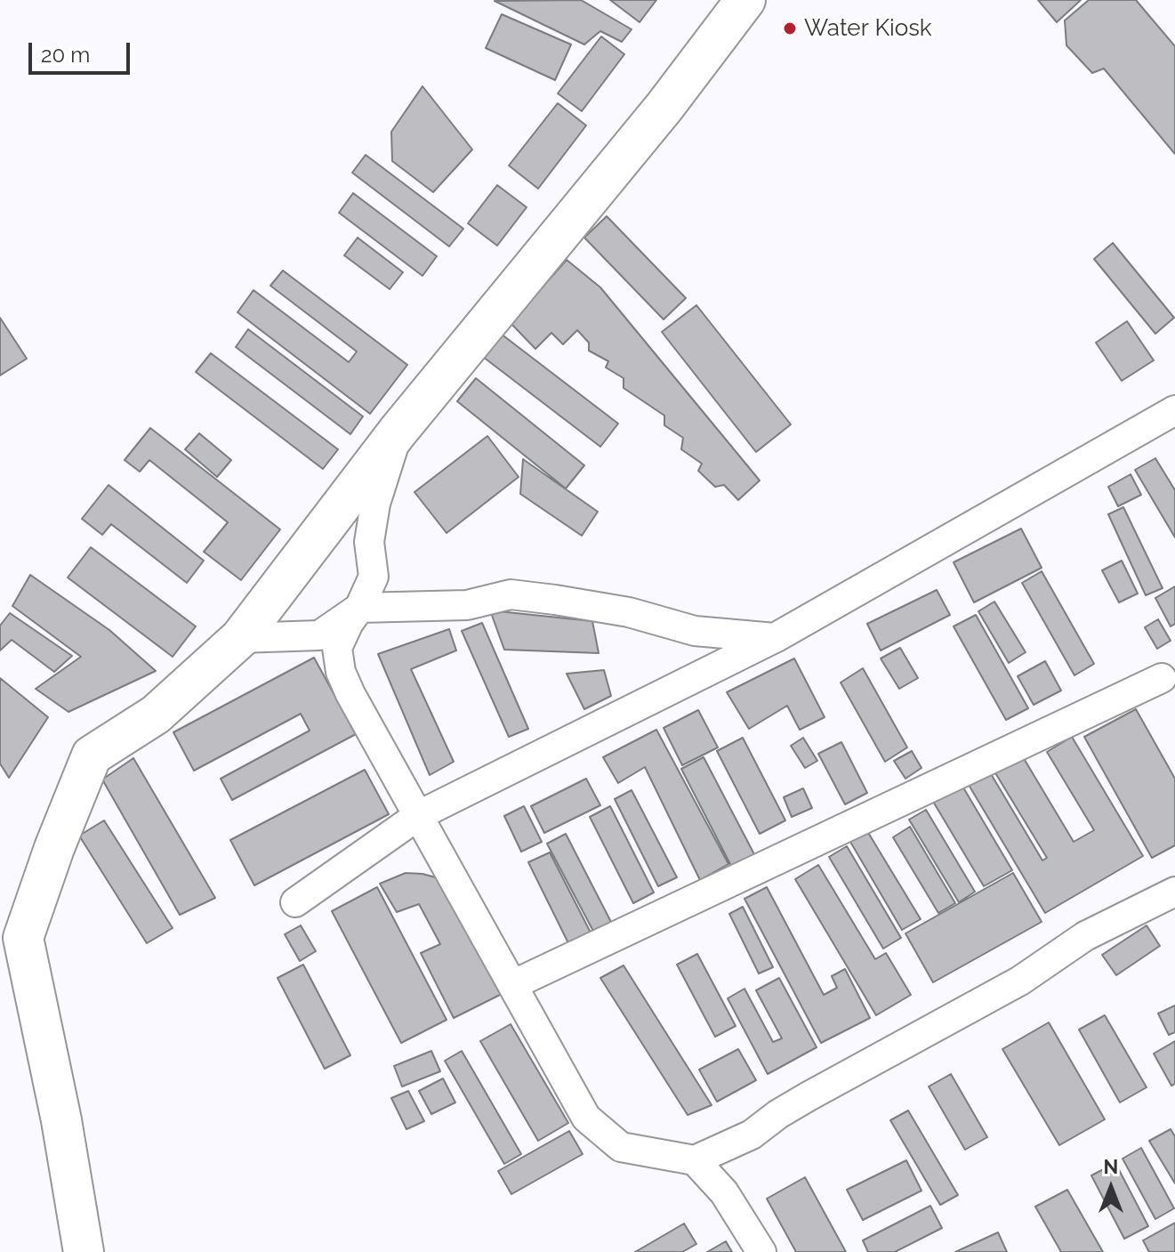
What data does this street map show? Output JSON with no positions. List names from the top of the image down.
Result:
{
  "places": ["Water Kiosk"],
  "scale_bar": "20 m",
  "north": "top"
}
